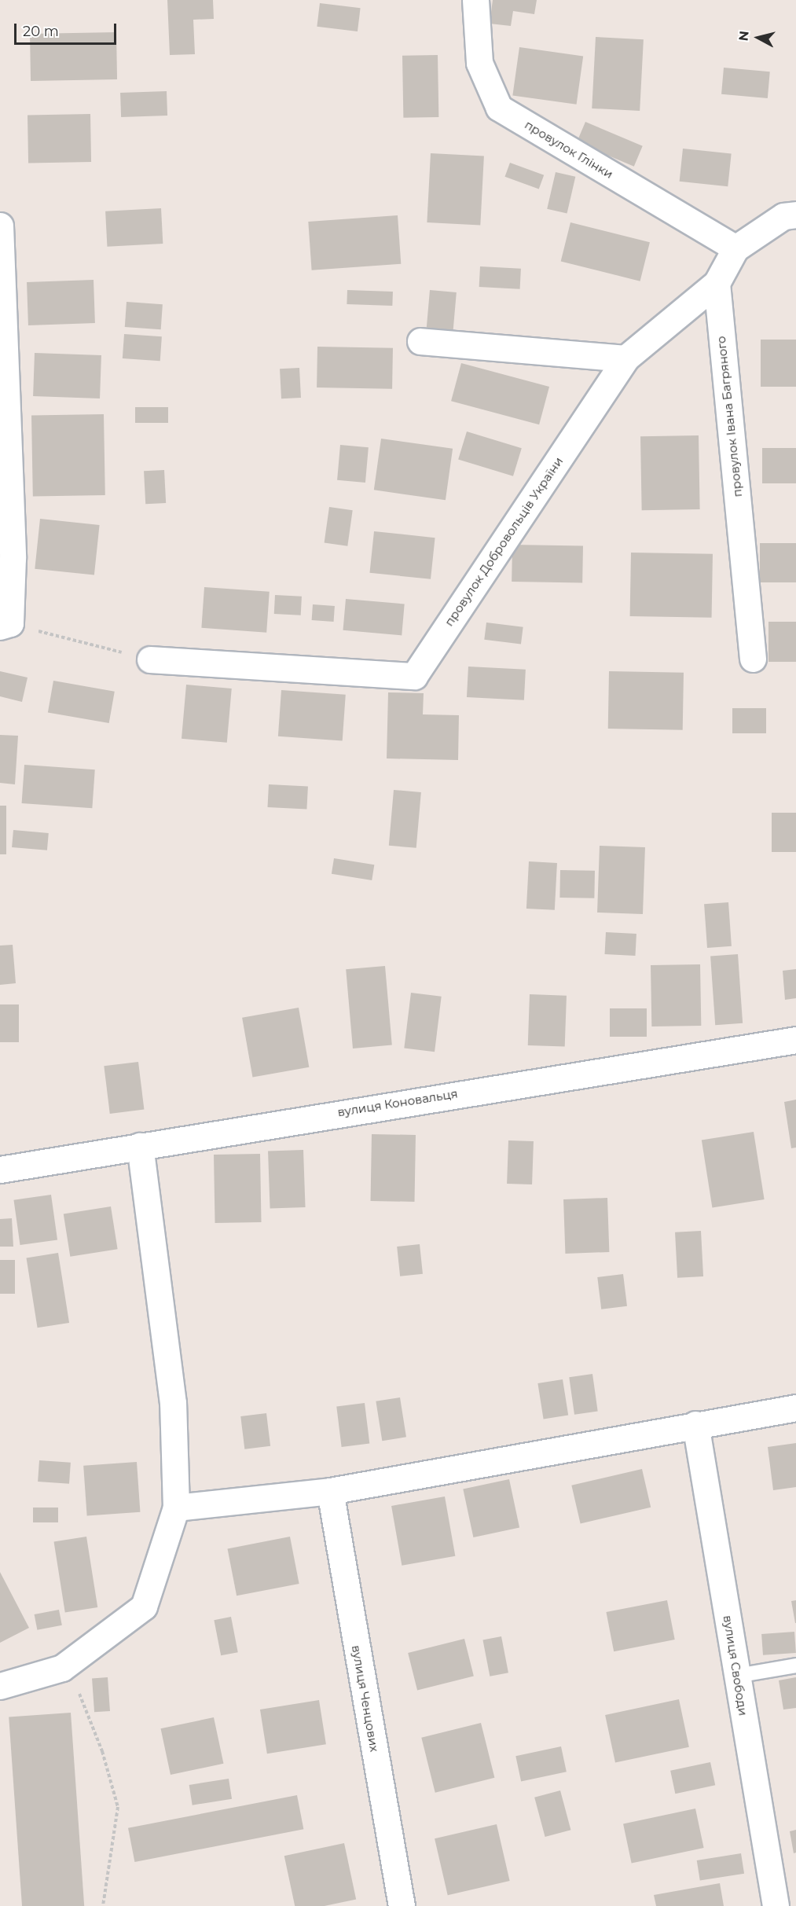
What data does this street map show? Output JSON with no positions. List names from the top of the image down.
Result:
{
  "streets": {
    "street": [
      "провулок Глінки",
      "провулок Івана Багряного",
      "провулок Добровольців України",
      "вулиця Коновальця",
      "вулиця Свободи",
      "вулиця Ченцових"
    ]
  },
  "scale_bar": "20 m",
  "north": "left"
}
